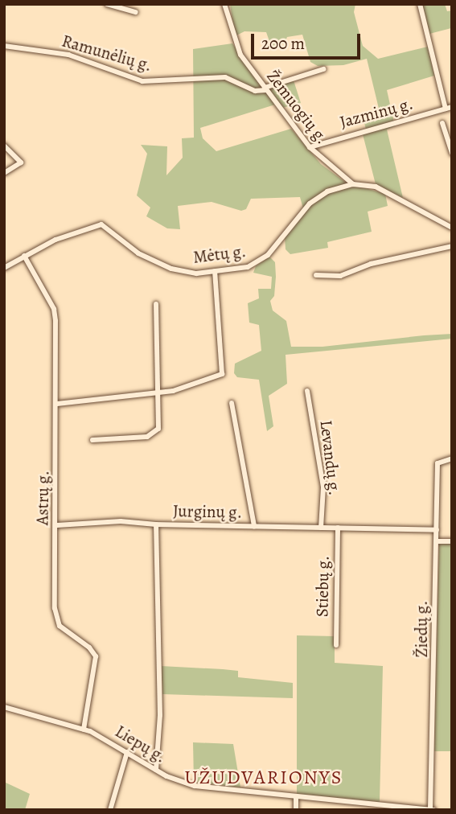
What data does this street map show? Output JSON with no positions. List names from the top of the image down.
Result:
{
  "streets": {
    "street": [
      "Ramunėlių g.",
      "Žemuogių g.",
      "Jazminų g.",
      "Mėtų g.",
      "Levandų g.",
      "Astrų g.",
      "Jurginų g.",
      "Stiebų g.",
      "Žiedų g.",
      "Liepų g."
    ]
  },
  "crossings": [
    ["Ramunėlių g.", "Žemuogių g."],
    ["Žemuogių g.", "Jazminų g."],
    ["Žemuogių g.", "Mėtų g."],
    ["Mėtų g.", "Astrų g."],
    ["Levandų g.", "Jurginų g."],
    ["Astrų g.", "Liepų g."],
    ["Jurginų g.", "Stiebų g."],
    ["Jurginų g.", "Žiedų g."],
    ["Jurginų g.", "Liepų g."],
    ["Žiedų g.", "Liepų g."]
  ],
  "districts": ["UŽUDVARIONYS"],
  "scale_bar": "200 m"
}
